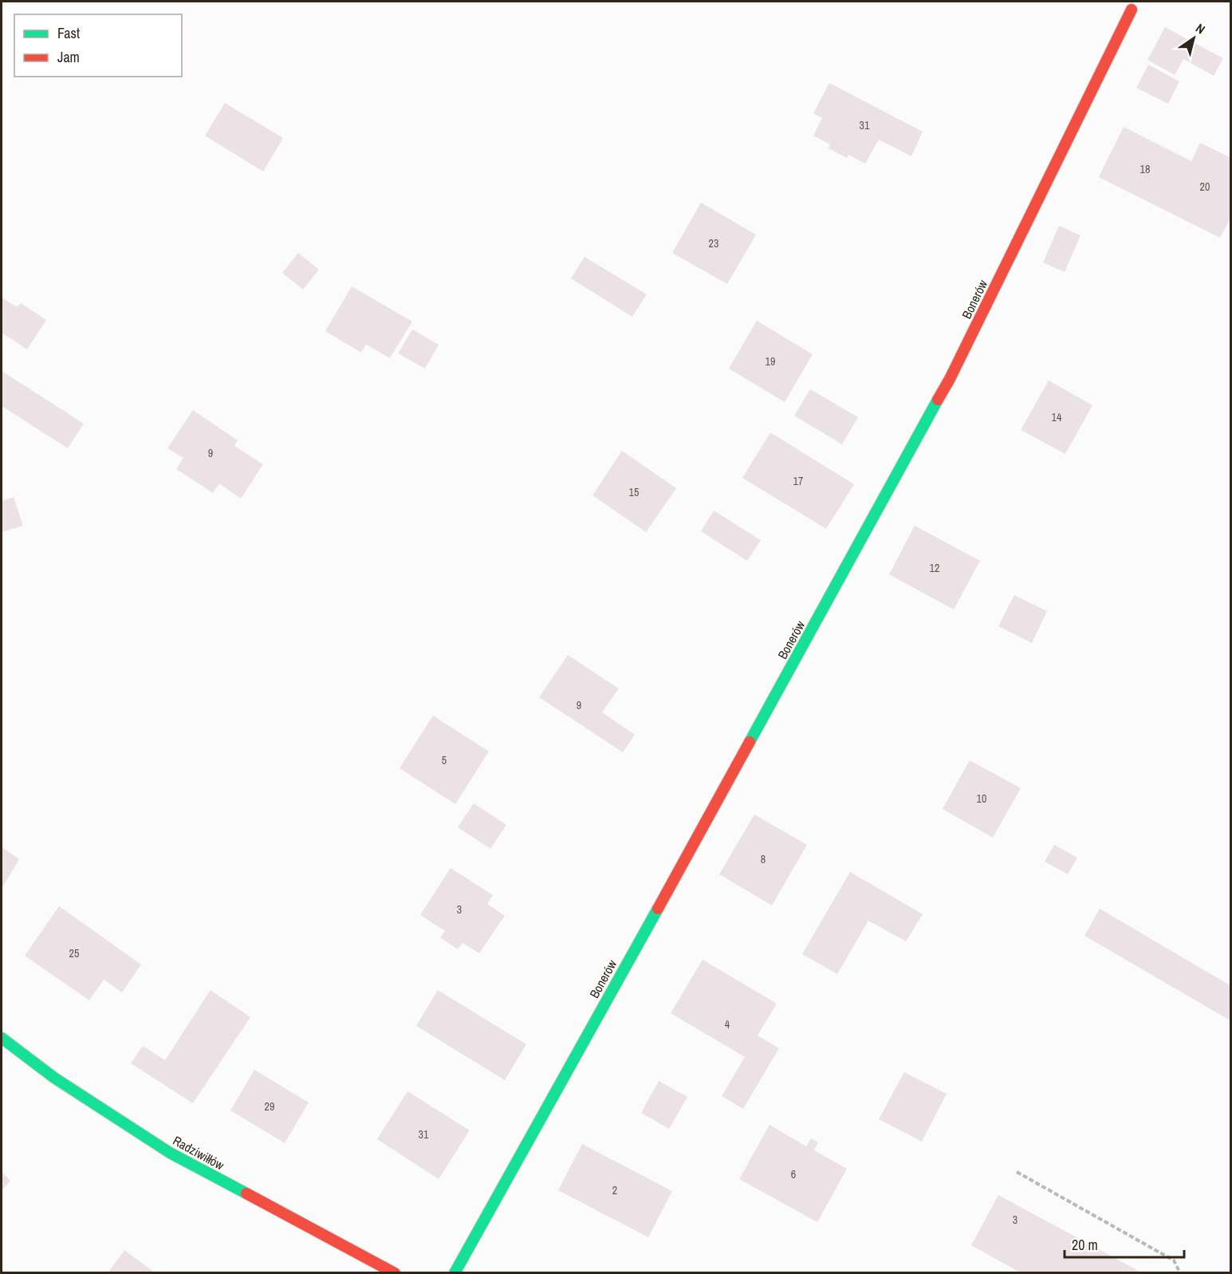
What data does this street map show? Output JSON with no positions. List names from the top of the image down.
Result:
{
  "streets": {
    "street": ["Bonerów", "Radziwiłłów"]
  },
  "house_numbers": [
    "31",
    "18",
    "20",
    "23",
    "19",
    "14",
    "9",
    "17",
    "15",
    "12",
    "9",
    "5",
    "10",
    "8",
    "3",
    "25",
    "4",
    "29",
    "31",
    "6",
    "2",
    "3"
  ],
  "legend": ["Fast", "Jam"],
  "scale_bar": "20 m",
  "north": "top right"
}
